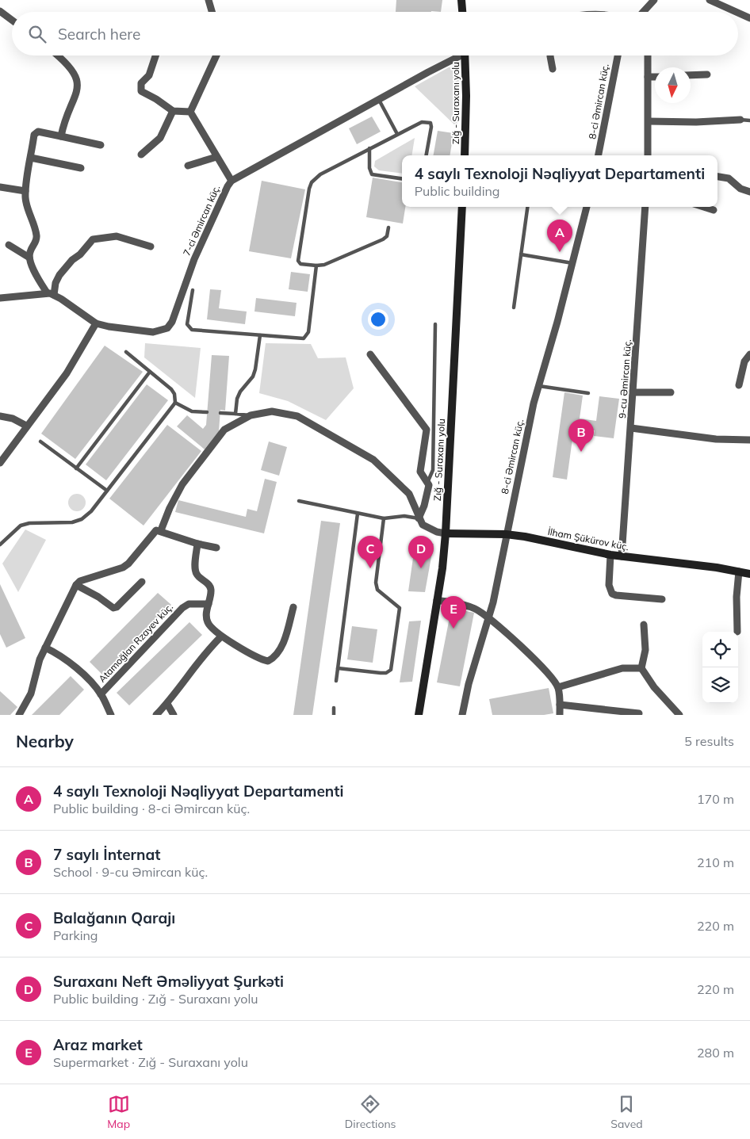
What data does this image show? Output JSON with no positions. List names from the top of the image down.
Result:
{
  "streets": {
    "main road": ["Zığ - Suraxanı yolu", "İlham Şükürov küç."],
    "street": [
      "8-ci Əmircan küç.",
      "7-ci Əmircan küç.",
      "9-cu Əmircan küç.",
      "Atamoğlan Rzayev küç."
    ]
  },
  "crossings": [
    ["8-ci Əmircan küç.", "İlham Şükürov küç."],
    ["Zığ - Suraxanı yolu", "İlham Şükürov küç."],
    ["9-cu Əmircan küç.", "İlham Şükürov küç."]
  ],
  "north": "bottom",
  "page": {
    "search": "Search here",
    "popup": ["4 saylı Texnoloji Nəqliyyat Departamenti", "Public building"],
    "pins": [
      "A",
      "B",
      "C",
      "D",
      "E"
    ],
    "heading": ["Nearby", "5 results"],
    "list": [
      {
        "mark": "A",
        "name": "4 saylı Texnoloji Nəqliyyat Departamenti",
        "note": "Public building · 8-ci Əmircan küç.",
        "value": "170 m"
      },
      {
        "mark": "B",
        "name": "7 saylı İnternat",
        "note": "School · 9-cu Əmircan küç.",
        "value": "210 m"
      },
      {
        "mark": "C",
        "name": "Balağanın Qarajı",
        "note": "Parking",
        "value": "220 m"
      },
      {
        "mark": "D",
        "name": "Suraxanı Neft Əməliyyat Şurkəti",
        "note": "Public building · Zığ - Suraxanı yolu",
        "value": "220 m"
      },
      {
        "mark": "E",
        "name": "Araz market",
        "note": "Supermarket · Zığ - Suraxanı yolu",
        "value": "280 m"
      }
    ],
    "nav": ["Map", "Directions", "Saved"]
  }
}
